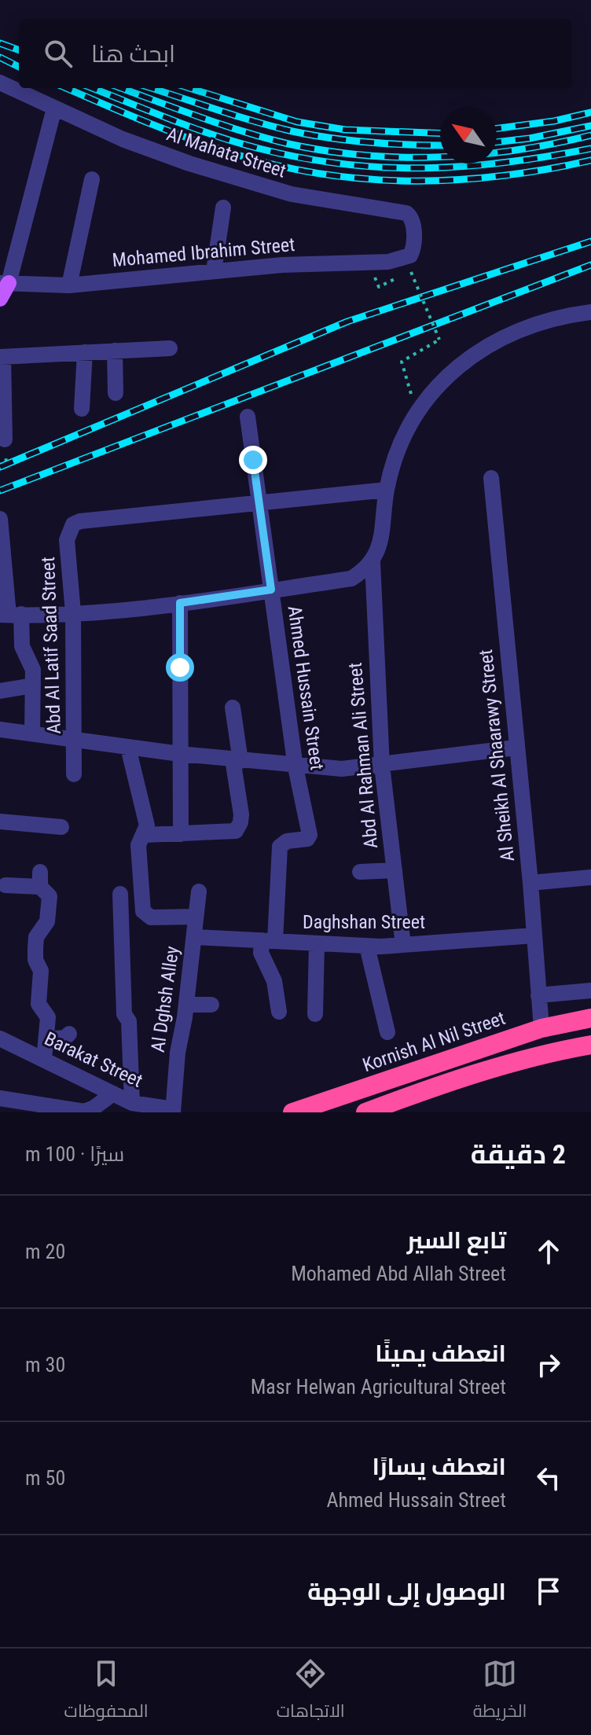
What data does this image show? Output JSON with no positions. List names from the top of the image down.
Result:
{
  "streets": {
    "highway": ["Kornish Al Nil Street"],
    "street": [
      "Al Mahata Street",
      "Mohamed Ibrahim Street",
      "Abd Al Latif Saad Street",
      "Ahmed Hussain Street",
      "Abd Al Rahman Ali Street",
      "Al Sheikh Al Shaarawy Street",
      "Daghshan Street",
      "Al Dghsh Alley",
      "Barakat Street"
    ]
  },
  "crossings": [
    ["Al Mahata Street", "Mohamed Ibrahim Street"],
    ["Abd Al Latif Saad Street", "Ahmed Hussain Street"],
    ["Ahmed Hussain Street", "Daghshan Street"],
    ["Abd Al Rahman Ali Street", "Daghshan Street"],
    ["Al Sheikh Al Shaarawy Street", "Daghshan Street"],
    ["Al Sheikh Al Shaarawy Street", "Kornish Al Nil Street"],
    ["Daghshan Street", "Al Dghsh Alley"],
    ["Al Dghsh Alley", "Barakat Street"]
  ],
  "north": "top left",
  "page": {
    "search": "ابحث هنا",
    "heading": ["2 دقيقة", "سيرًا · 100 m"],
    "list": [
      ["تابع السير", "Mohamed Abd Allah Street", "20 m"],
      ["انعطف يمينًا", "Masr Helwan Agricultural Street", "30 m"],
      ["انعطف يسارًا", "Ahmed Hussain Street", "50 m"],
      "الوصول إلى الوجهة"
    ],
    "nav": ["الخريطة", "الاتجاهات", "المحفوظات"]
  }
}
